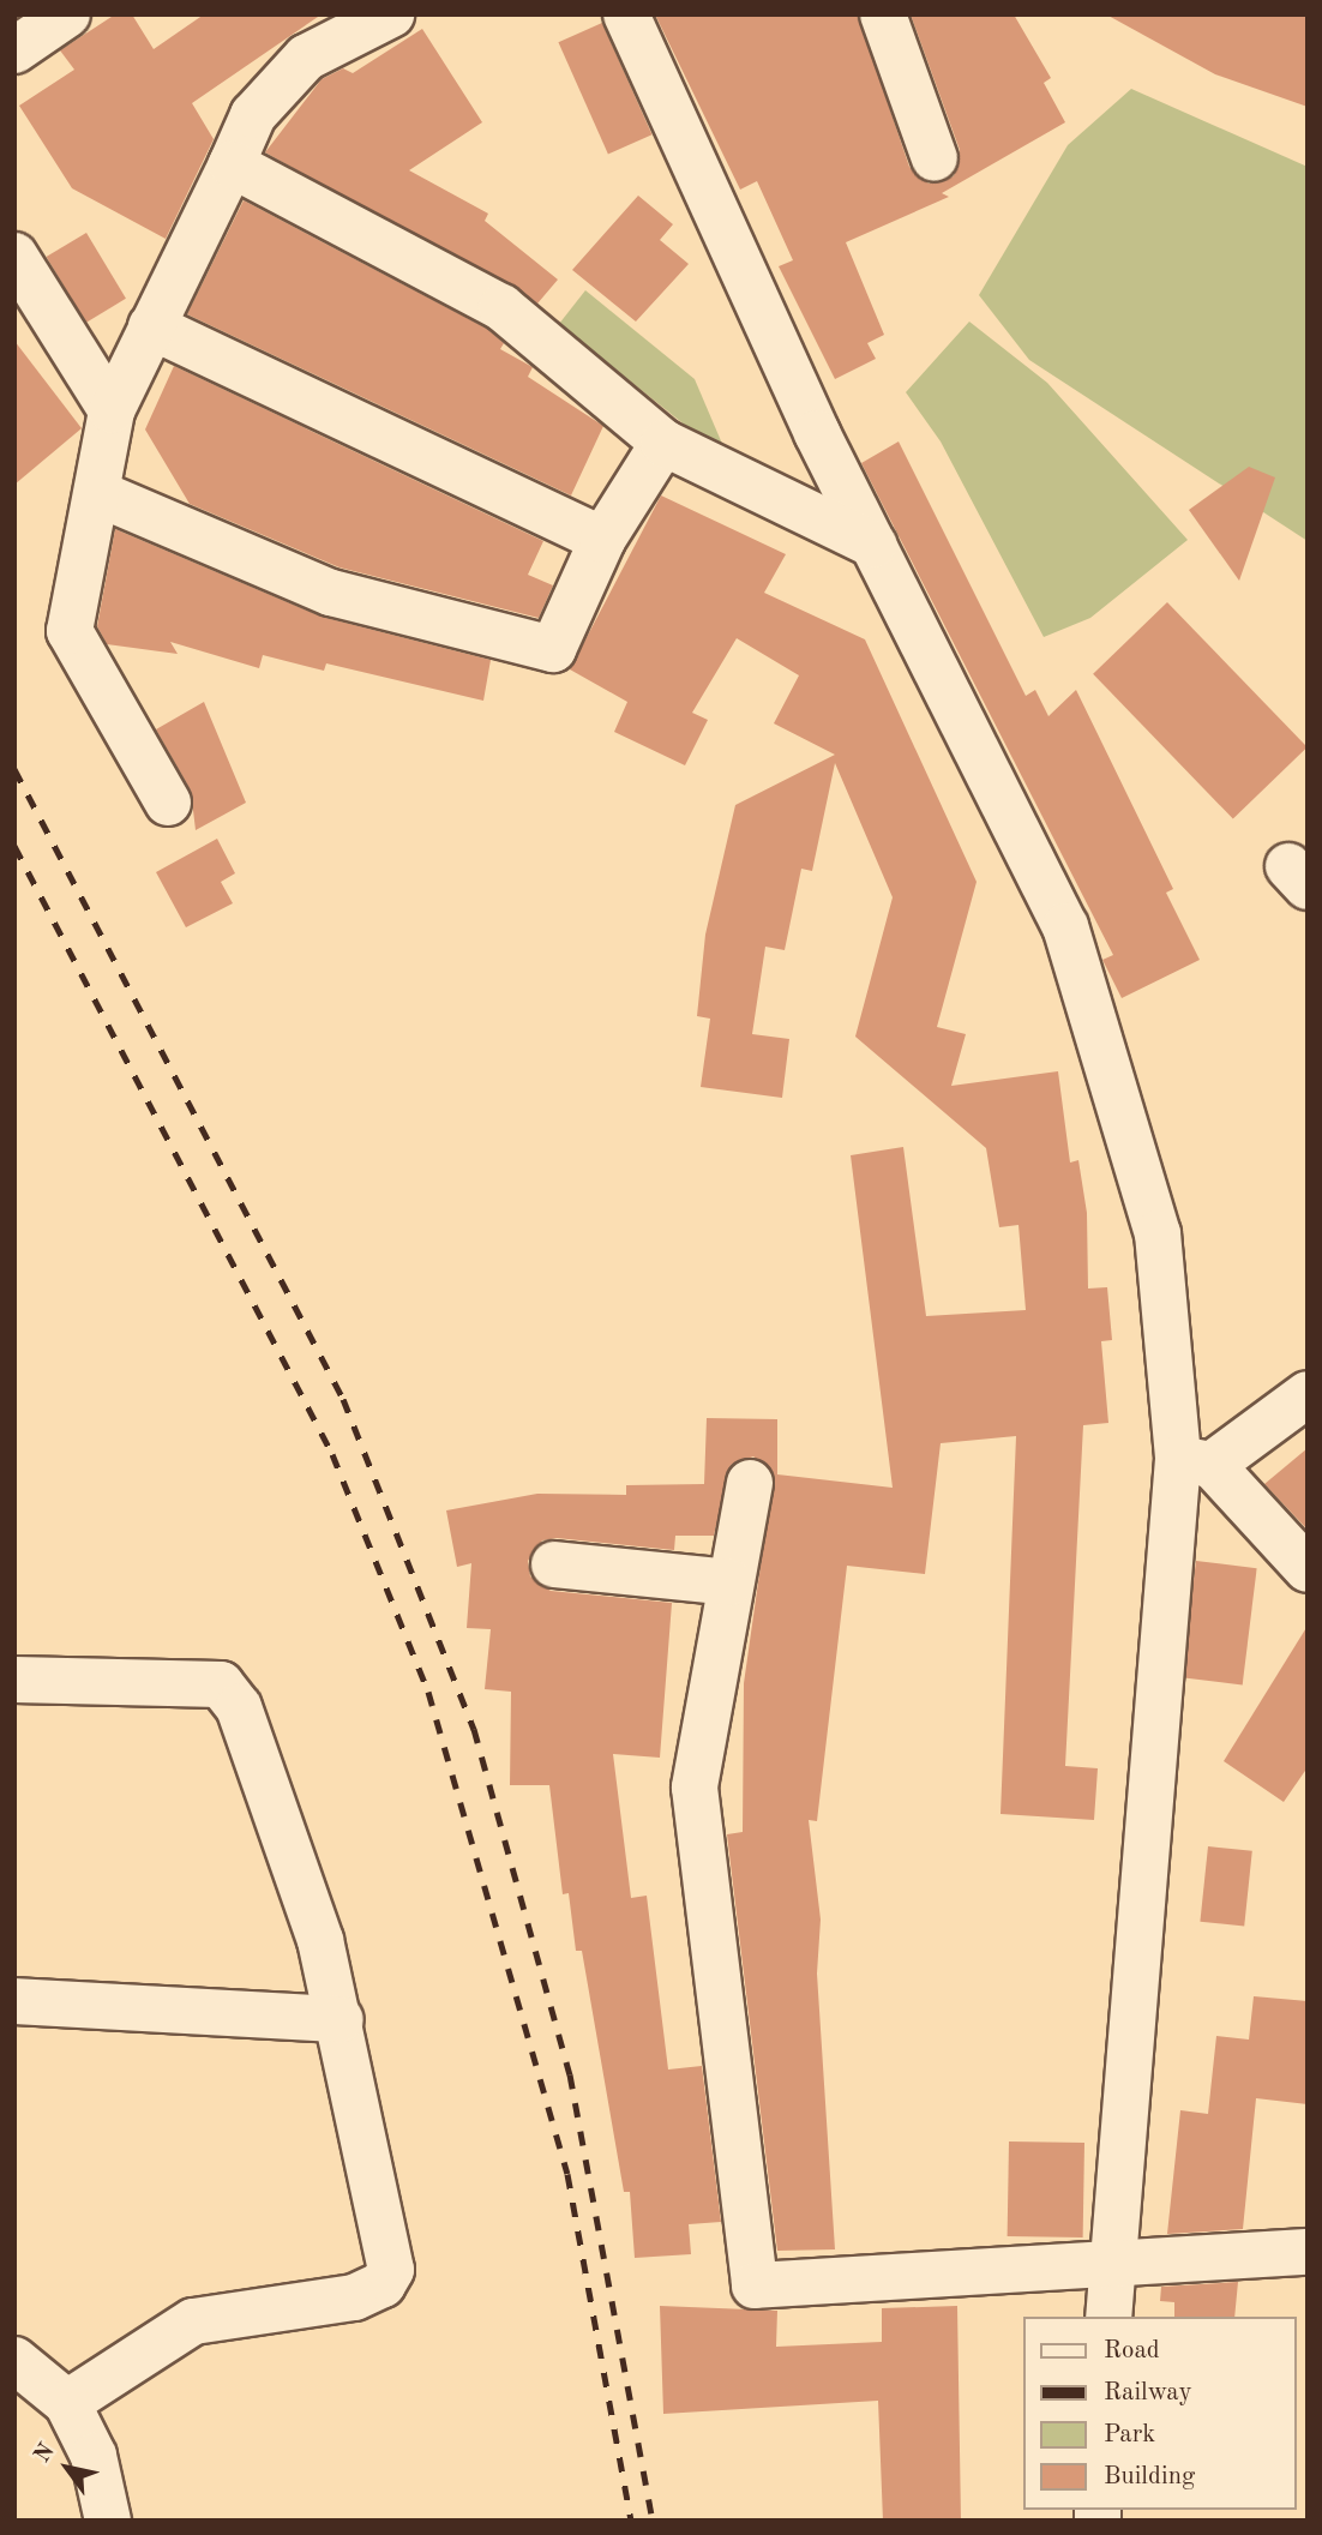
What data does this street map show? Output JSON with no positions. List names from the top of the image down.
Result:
{
  "legend": [
    "Road",
    "Railway",
    "Park",
    "Building"
  ],
  "north": "top left"
}
